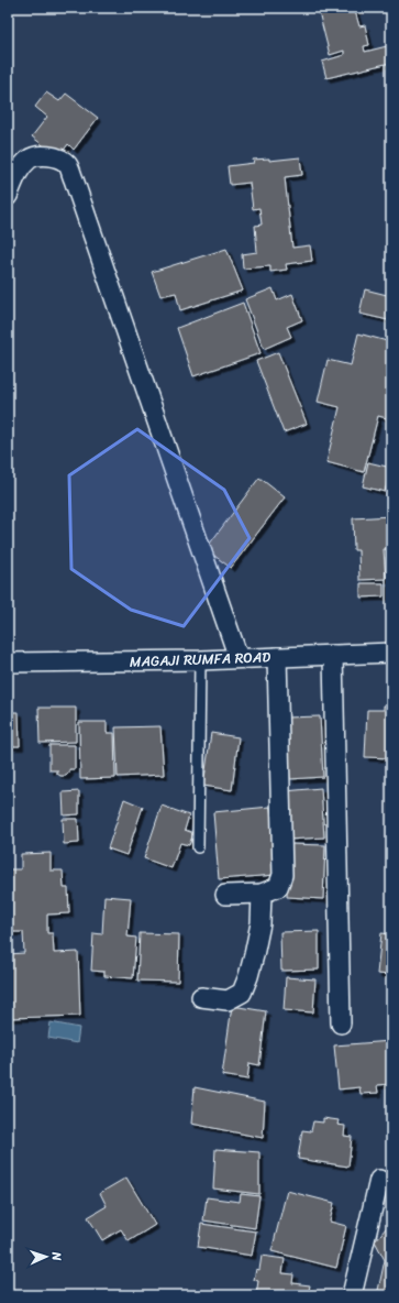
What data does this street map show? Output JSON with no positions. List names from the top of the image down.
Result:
{
  "streets": {
    "street": ["MAGAJI RUMFA ROAD"]
  },
  "north": "right"
}
